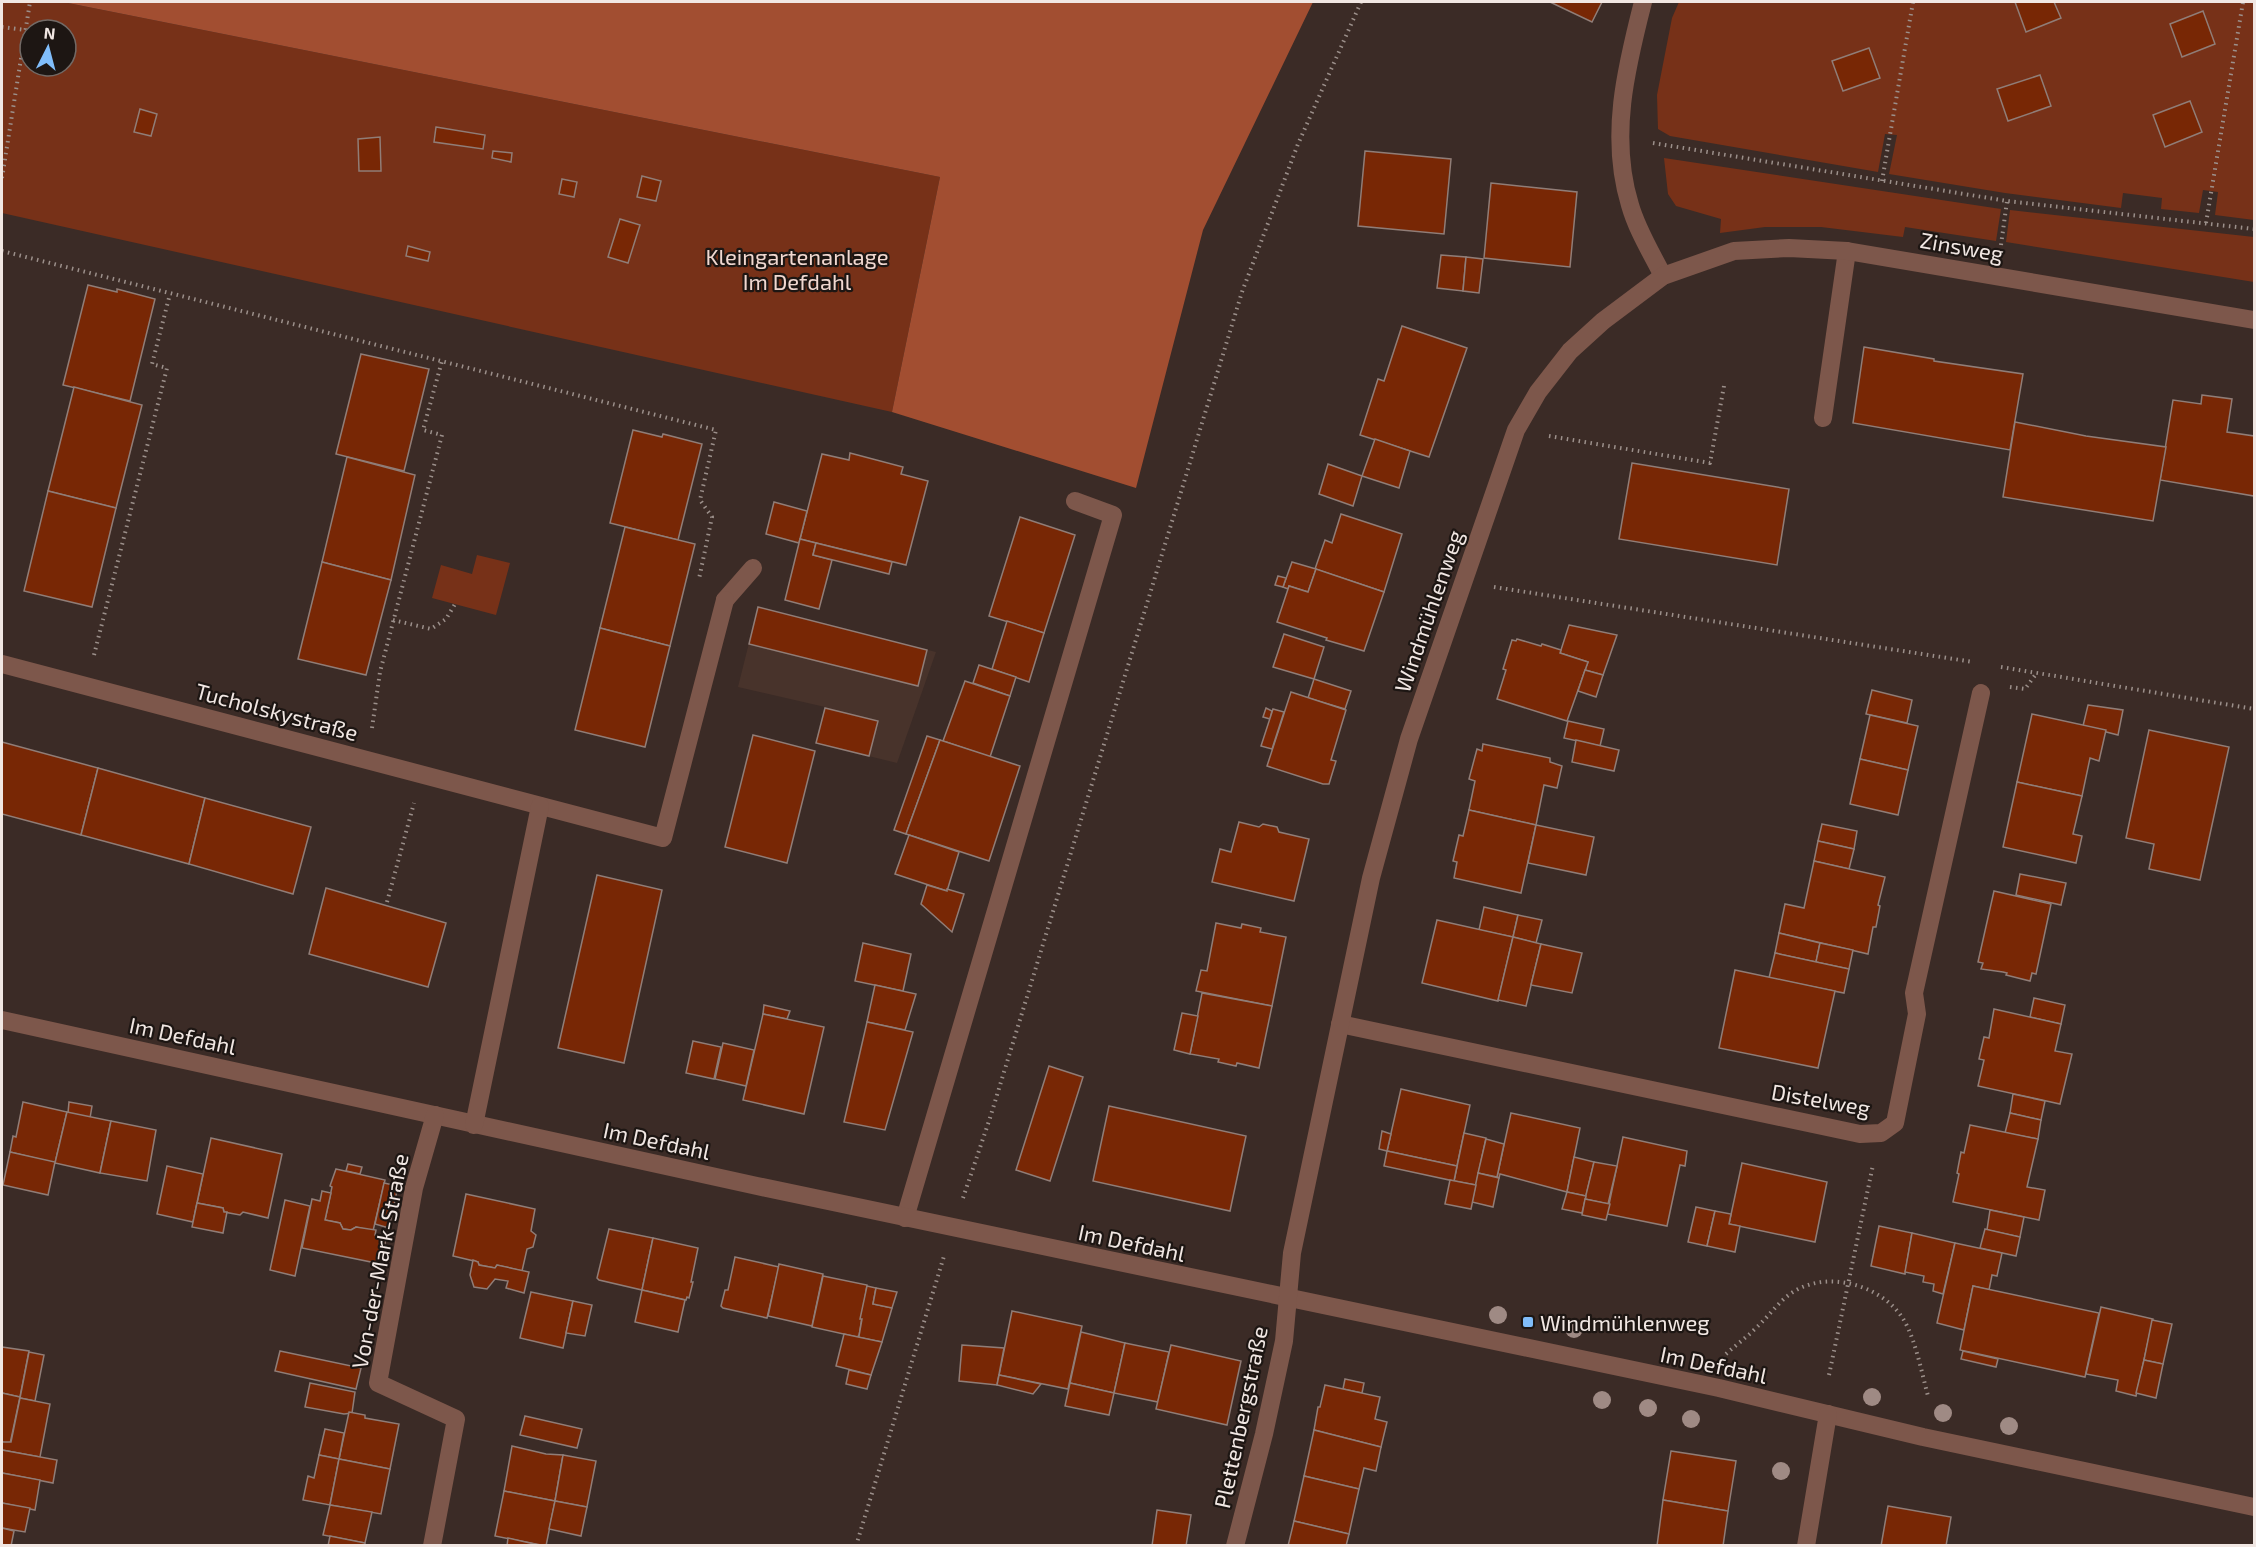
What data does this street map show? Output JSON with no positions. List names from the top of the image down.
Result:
{
  "streets": {
    "street": [
      "Zinsweg",
      "Windmühlenweg",
      "Tucholskystraße",
      "Im Defdahl",
      "Distelweg",
      "Von-der-Mark-Straße",
      "Plettenbergstraße"
    ]
  },
  "crossings": [
    ["Zinsweg", "Windmühlenweg"],
    ["Windmühlenweg", "Im Defdahl"],
    ["Windmühlenweg", "Distelweg"],
    ["Windmühlenweg", "Plettenbergstraße"],
    ["Im Defdahl", "Von-der-Mark-Straße"],
    ["Im Defdahl", "Plettenbergstraße"]
  ],
  "parks": ["Kleingartenanlage Im Defdahl"],
  "places": {
    "transit": ["Windmühlenweg"]
  },
  "north": "top"
}
